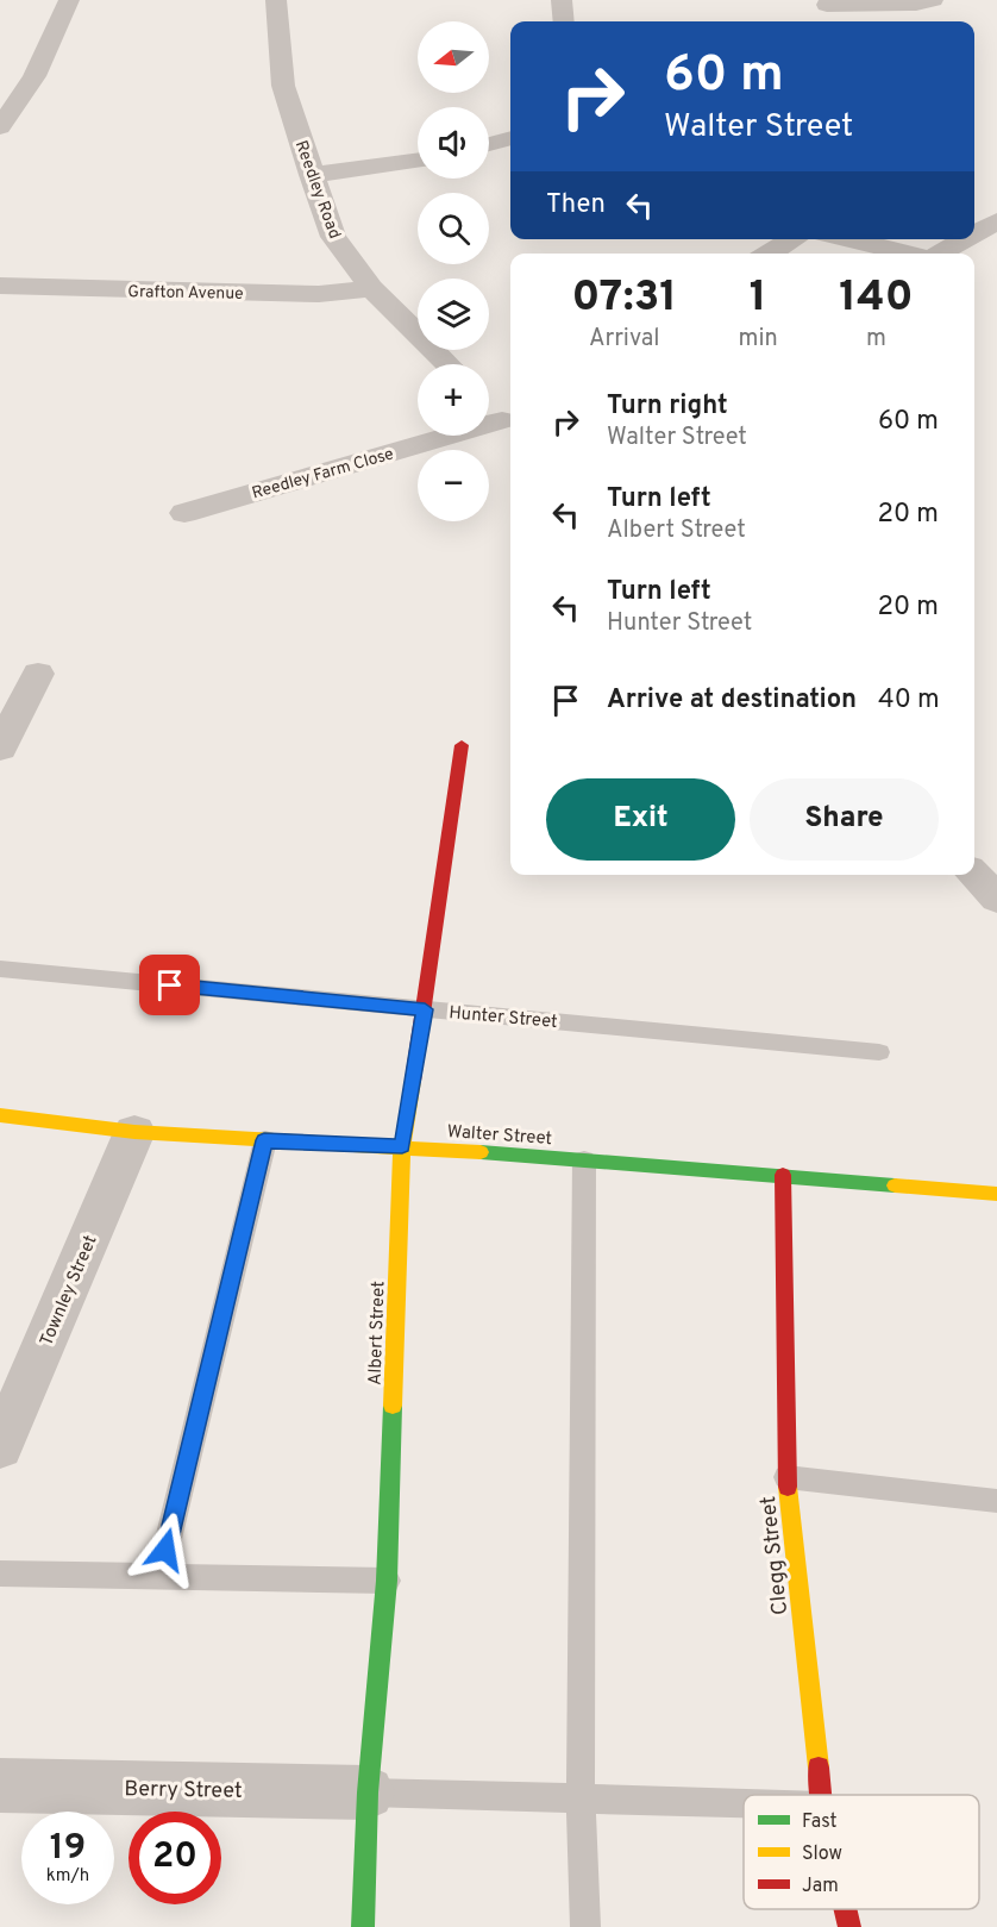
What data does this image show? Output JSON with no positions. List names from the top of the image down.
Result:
{
  "streets": {
    "street": [
      "Reedley Road",
      "Grafton Avenue",
      "Reedley Farm Close",
      "Walter Street",
      "Townley Street",
      "Albert Street",
      "Clegg Street",
      "Berry Street"
    ],
    "lane": ["Hunter Street"]
  },
  "crossings": [
    ["Reedley Road", "Grafton Avenue"],
    ["Hunter Street", "Albert Street"],
    ["Walter Street", "Townley Street"],
    ["Walter Street", "Albert Street"],
    ["Walter Street", "Clegg Street"],
    ["Albert Street", "Berry Street"]
  ],
  "legend": ["Fast", "Slow", "Jam"],
  "north": "left",
  "page": {
    "map_buttons": ["+", "−"],
    "turn": ["60 m", "Walter Street"],
    "then": "Then",
    "eta": [
      "07:31",
      "Arrival",
      "1",
      "min",
      "140",
      "m"
    ],
    "list": [
      {
        "name": "Turn right",
        "note": "Walter Street",
        "value": "60 m"
      },
      {
        "name": "Turn left",
        "note": "Albert Street",
        "value": "20 m"
      },
      {
        "name": "Turn left",
        "note": "Hunter Street",
        "value": "20 m"
      },
      {
        "name": "Arrive at destination",
        "value": "40 m"
      }
    ],
    "buttons": ["Exit", "Share"],
    "speed": "19 km/h",
    "limit": "20"
  }
}
